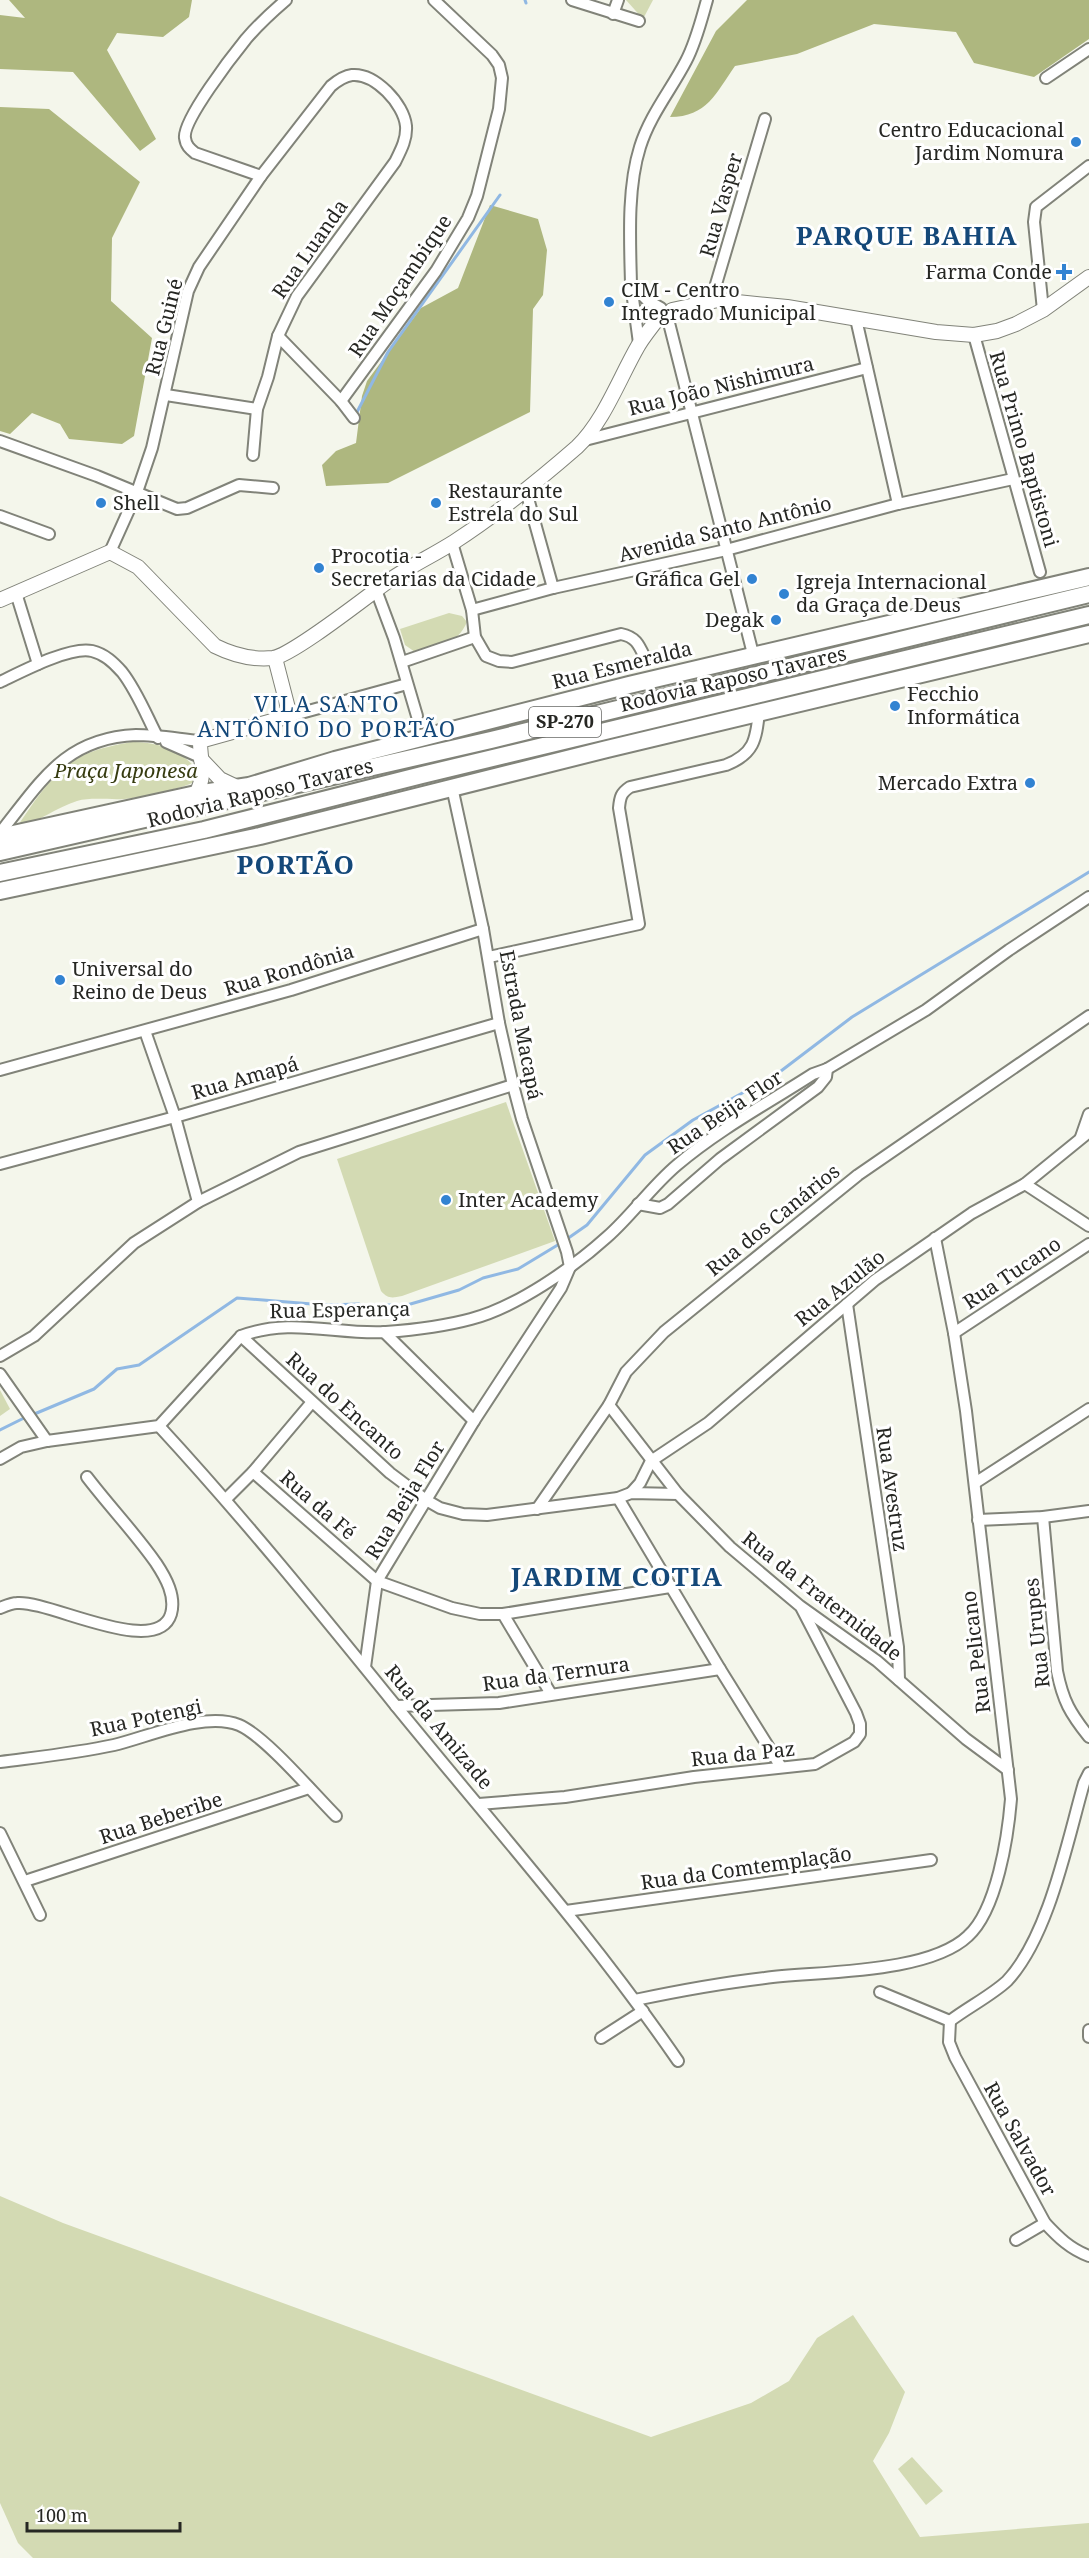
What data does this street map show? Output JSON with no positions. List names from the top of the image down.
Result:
{
  "streets": {
    "highway": ["Rua Esmeralda", "Rodovia Raposo Tavares", "SP-270"],
    "street": [
      "Rua Vasper",
      "Rua Luanda",
      "Rua Moçambique",
      "Rua Guiné",
      "Rua João Nishimura",
      "Rua Primo Baptistoni",
      "Avenida Santo Antônio",
      "Rua Rondônia",
      "Estrada Macapá",
      "Rua Amapá",
      "Rua Beija Flor",
      "Rua dos Canários",
      "Rua Tucano",
      "Rua Azulão",
      "Rua Esperança",
      "Rua do Encanto",
      "Rua Avestruz",
      "Rua da Fé",
      "Rua da Fraternidade",
      "Rua Urupes",
      "Rua Pelicano",
      "Rua da Ternura",
      "Rua Potengi",
      "Rua da Amizade",
      "Rua da Paz",
      "Rua Beberibe",
      "Rua da Comtemplação",
      "Rua Salvador"
    ]
  },
  "crossings": [
    ["Rua Luanda", "Rua Guiné"],
    ["Rua Primo Baptistoni", "Avenida Santo Antônio"],
    ["Rua Rondônia", "Estrada Macapá"],
    ["Estrada Macapá", "Rua Amapá"],
    ["Estrada Macapá", "Rua Beija Flor"],
    ["Estrada Macapá", "Rua Esperança"],
    ["Rua Beija Flor", "Rua Esperança"],
    ["Rua Beija Flor", "Rua do Encanto"],
    ["Rua Beija Flor", "Rua da Fé"],
    ["Rua Beija Flor", "Rua da Amizade"],
    ["Rua dos Canários", "Rua da Fraternidade"],
    ["Rua Tucano", "Rua Pelicano"],
    ["Rua Azulão", "Rua Avestruz"],
    ["Rua Azulão", "Rua da Fraternidade"],
    ["Rua Azulão", "Rua Pelicano"],
    ["Rua Esperança", "Rua do Encanto"],
    ["Rua Avestruz", "Rua da Fraternidade"],
    ["Rua da Fraternidade", "Rua Pelicano"],
    ["Rua da Fraternidade", "Rua da Paz"],
    ["Rua Pelicano", "Rua da Amizade"],
    ["Rua da Ternura", "Rua da Amizade"],
    ["Rua Potengi", "Rua Beberibe"],
    ["Rua da Amizade", "Rua da Paz"],
    ["Rua da Amizade", "Rua da Comtemplação"]
  ],
  "districts": [
    "PARQUE BAHIA",
    "VILA SANTO ANTÔNIO DO PORTÃO",
    "PORTÃO",
    "JARDIM COTIA"
  ],
  "parks": ["Praça Japonesa"],
  "places": {
    "other": [
      "Centro Educacional Jardim Nomura",
      "CIM - Centro Integrado Municipal",
      "Shell",
      "Restaurante Estrela do Sul",
      "Procotia - Secretarias da Cidade",
      "Gráfica Gel",
      "Igreja Internacional da Graça de Deus",
      "Degak",
      "Fecchio Informática",
      "Mercado Extra",
      "Universal do Reino de Deus",
      "Inter Academy"
    ],
    "health": ["Farma Conde"]
  },
  "scale_bar": "100 m"
}
